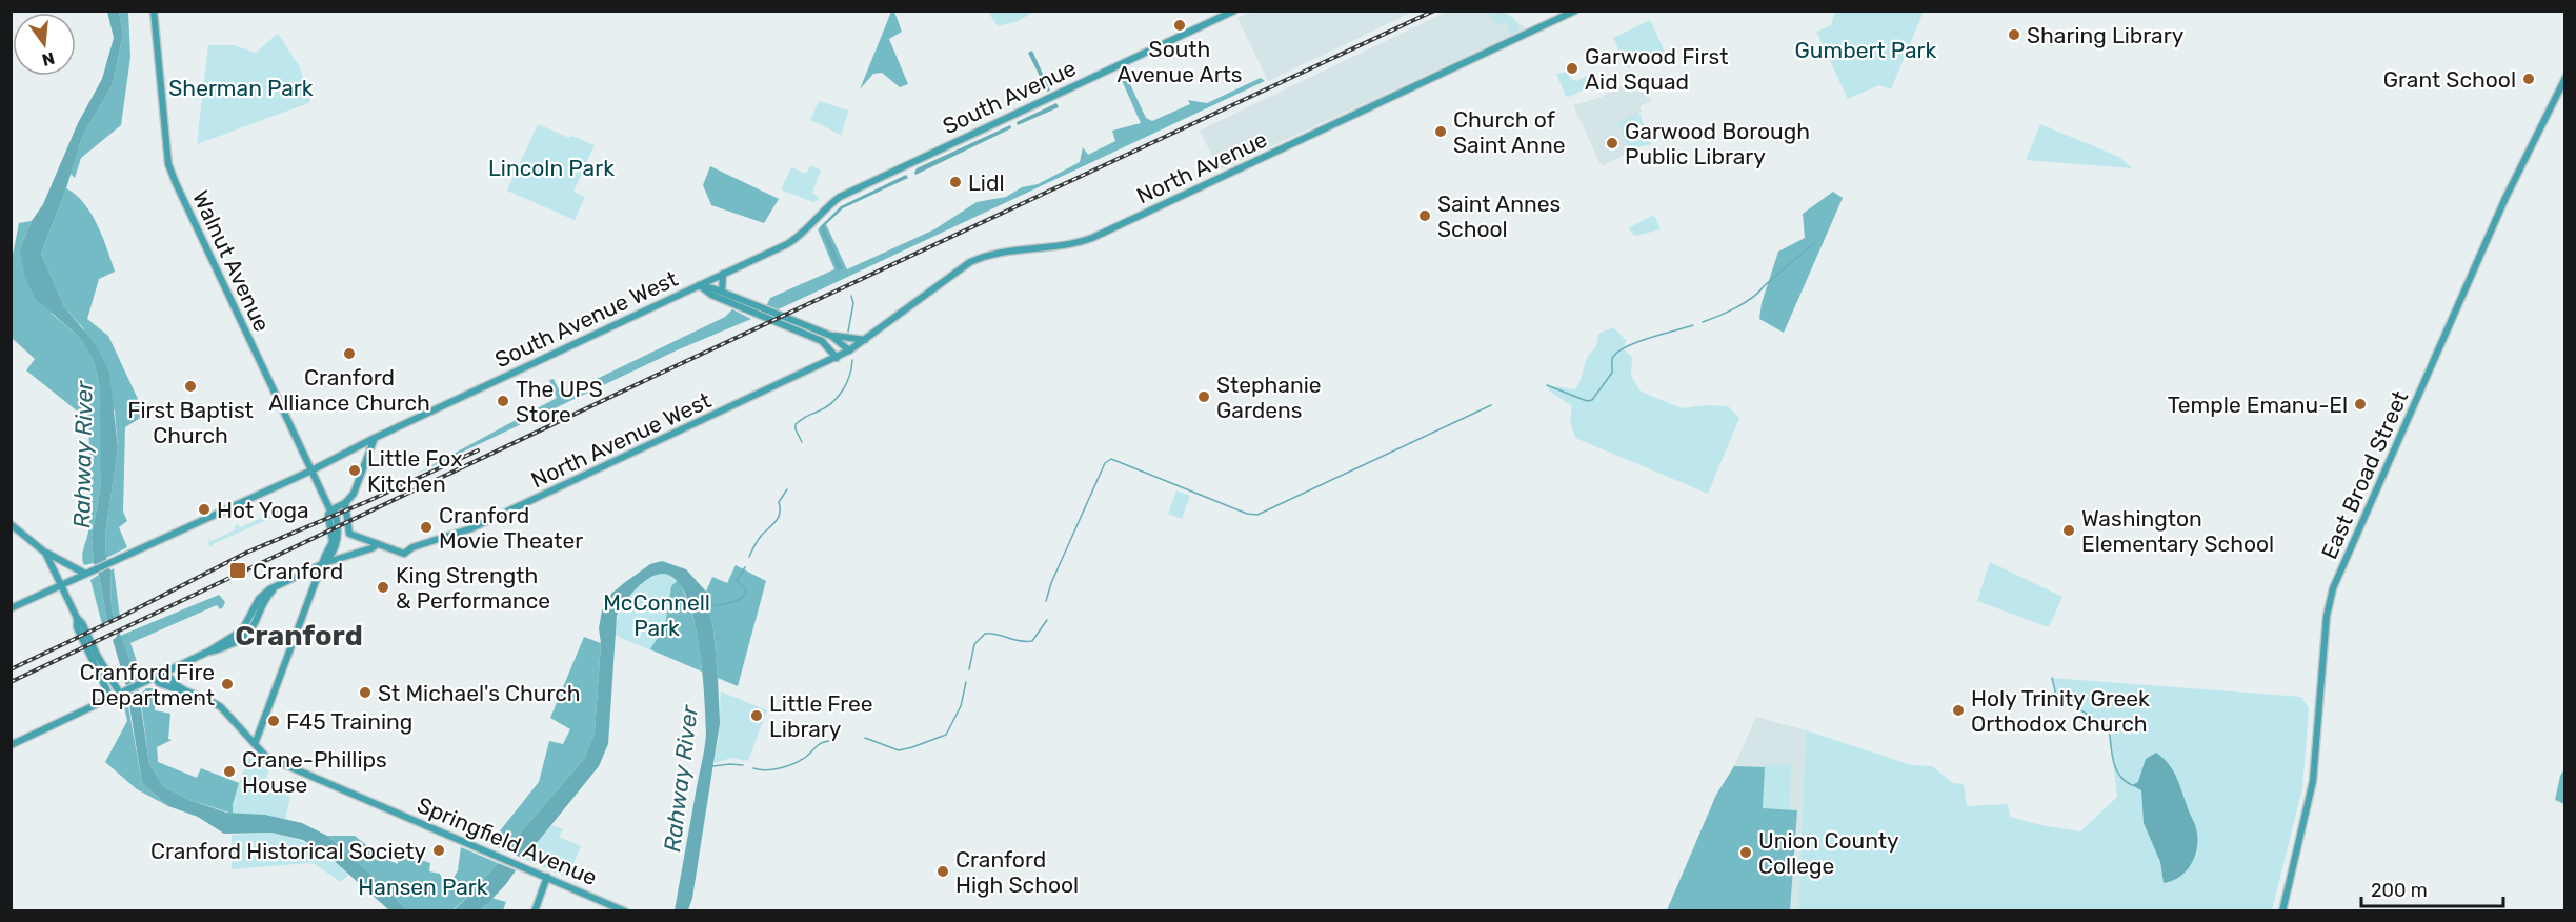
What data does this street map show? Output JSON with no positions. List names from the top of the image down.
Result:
{
  "streets": {
    "main road": [
      "South Avenue",
      "North Avenue",
      "Walnut Avenue",
      "South Avenue West",
      "North Avenue West",
      "East Broad Street",
      "Springfield Avenue"
    ]
  },
  "crossings": [
    ["South Avenue", "South Avenue West"],
    ["North Avenue", "North Avenue West"],
    ["Walnut Avenue", "South Avenue West"]
  ],
  "districts": ["Cranford"],
  "water": ["Rahway River"],
  "parks": [
    "Gumbert Park",
    "Sherman Park",
    "Lincoln Park",
    "McConnell Park",
    "Hansen Park"
  ],
  "places": {
    "other": [
      "South Avenue Arts",
      "Sharing Library",
      "Garwood First Aid Squad",
      "Grant School",
      "Church of Saint Anne",
      "Garwood Borough Public Library",
      "Lidl",
      "Saint Annes School",
      "Cranford Alliance Church",
      "First Baptist Church",
      "Stephanie Gardens",
      "The UPS Store",
      "Temple Emanu-El",
      "Little Fox Kitchen",
      "Hot Yoga",
      "Cranford Movie Theater",
      "Washington Elementary School",
      "King Strength & Performance",
      "Cranford Fire Department",
      "St Michael's Church",
      "Holy Trinity Greek Orthodox Church",
      "Little Free Library",
      "F45 Training",
      "Crane-Phillips House",
      "Cranford Historical Society",
      "Union County College",
      "Cranford High School"
    ],
    "transit": ["Cranford"]
  },
  "scale_bar": "200 m",
  "north": "bottom"
}
